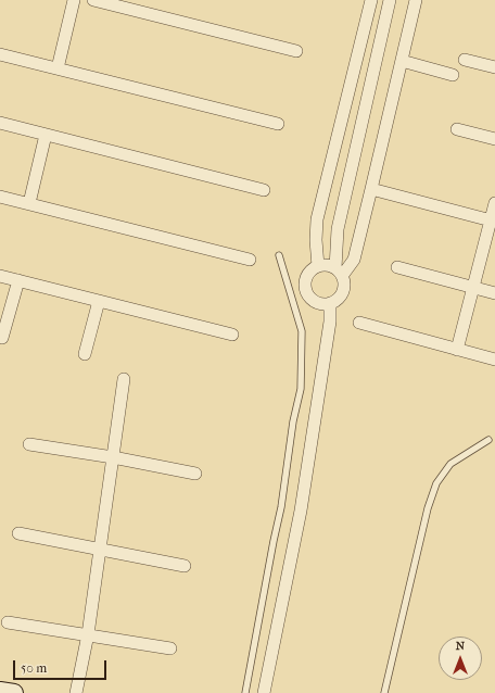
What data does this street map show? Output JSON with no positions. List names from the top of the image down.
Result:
{
  "scale_bar": "50 m",
  "north": "top"
}
